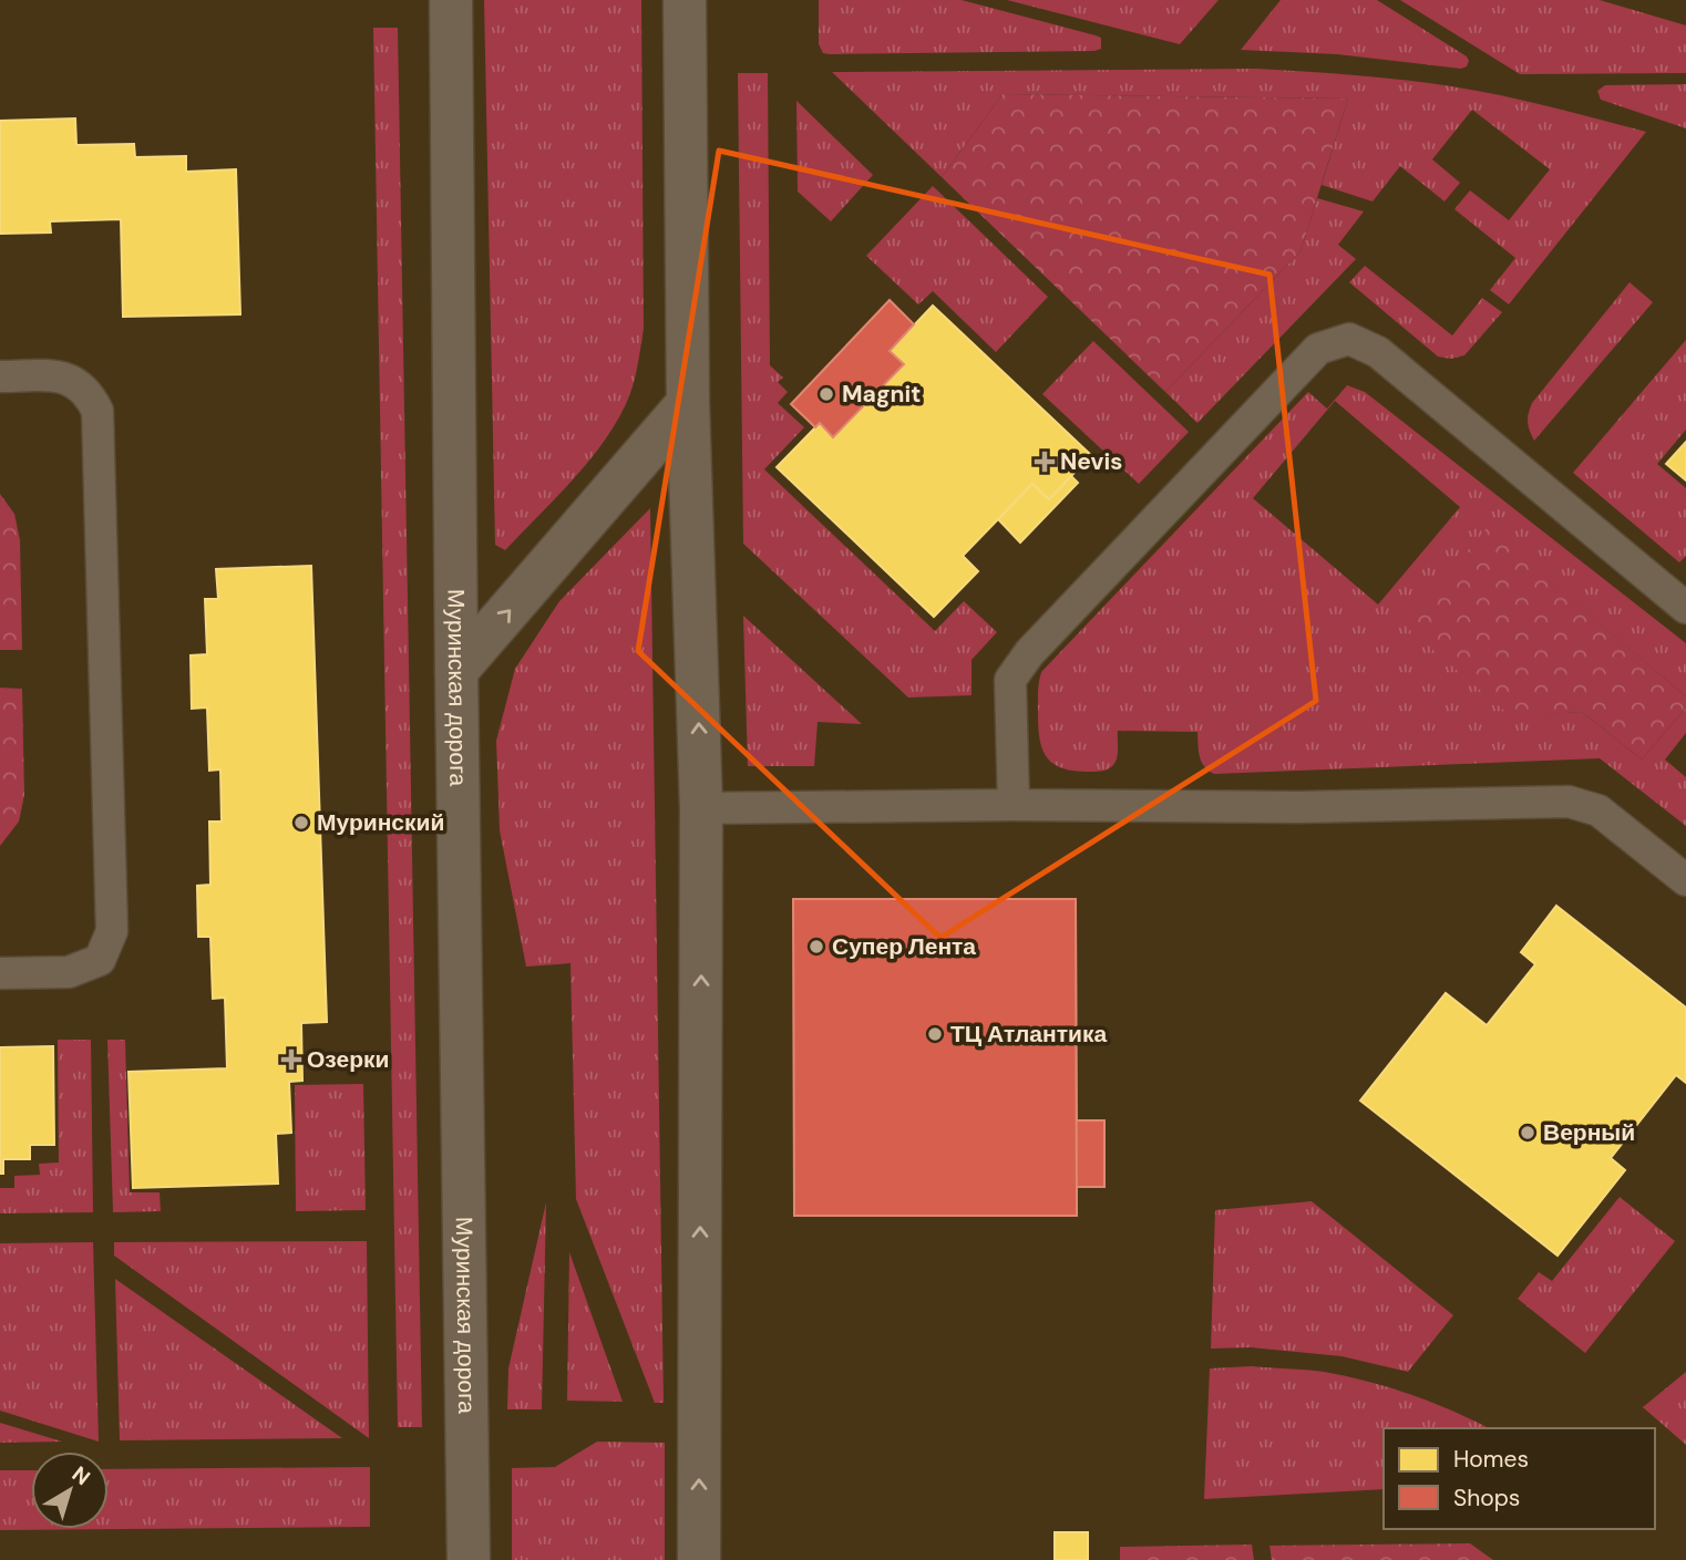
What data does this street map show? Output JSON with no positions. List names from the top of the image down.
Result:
{
  "streets": {
    "street": ["Муринская дорога"]
  },
  "places": {
    "other": [
      "Magnit",
      "Муринский",
      "Супер Лента",
      "ТЦ Атлантика",
      "Верный"
    ],
    "health": ["Nevis", "Озерки"]
  },
  "legend": ["Homes", "Shops"],
  "north": "top right"
}
